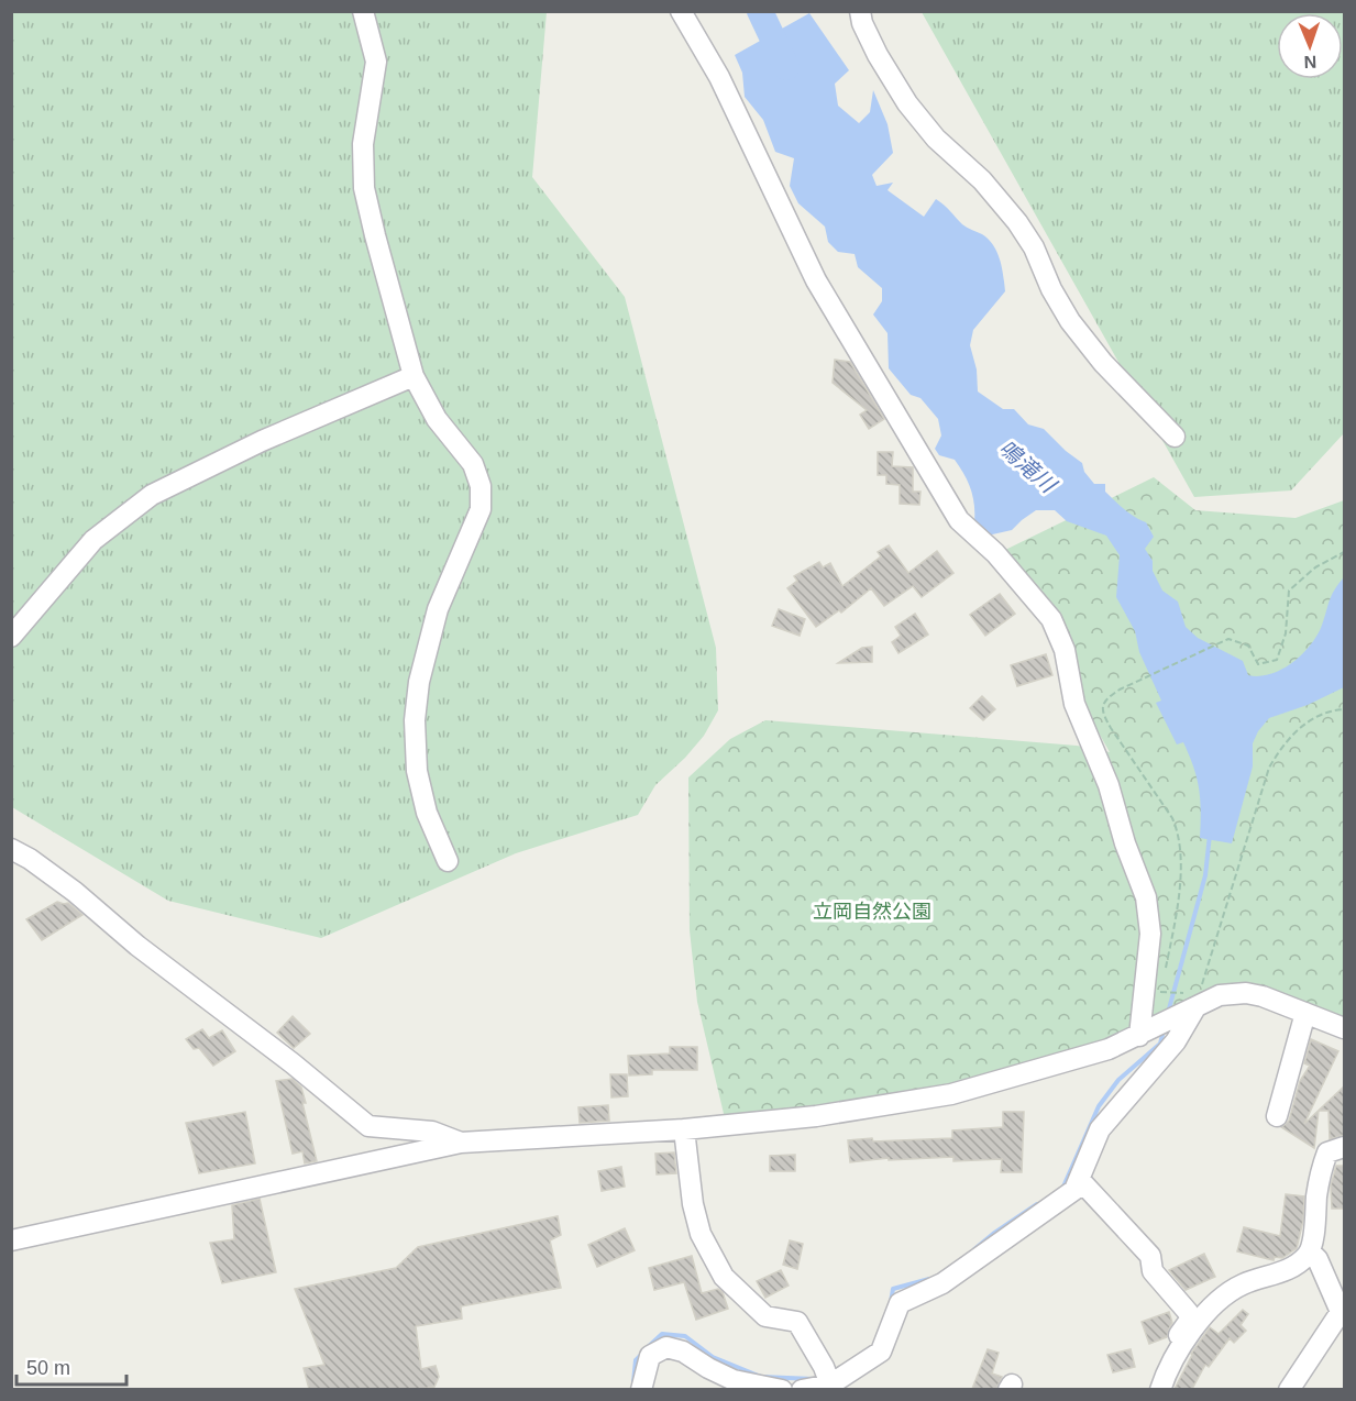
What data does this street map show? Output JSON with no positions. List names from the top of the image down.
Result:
{
  "water": ["鳴滝川"],
  "parks": ["立岡自然公園"],
  "scale_bar": "50 m",
  "north": "bottom"
}
